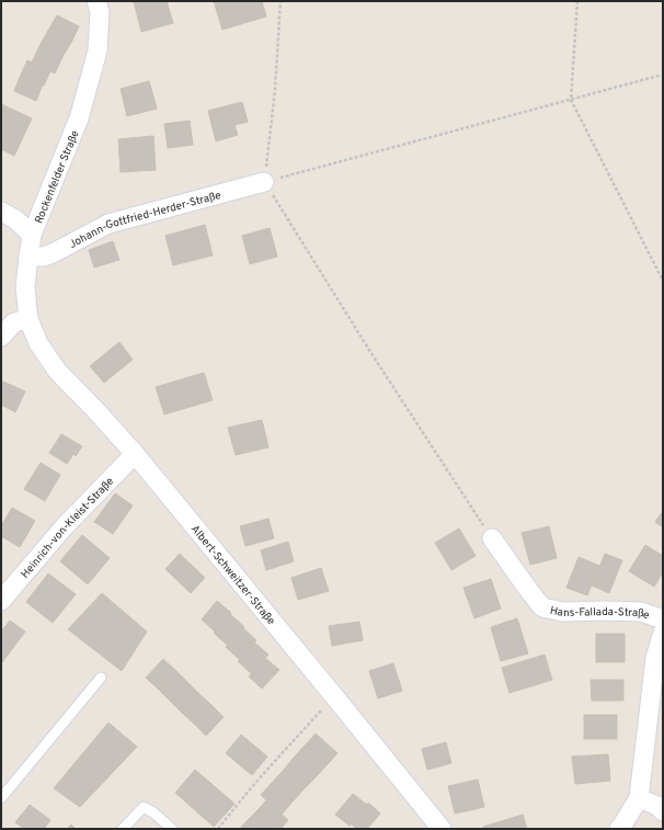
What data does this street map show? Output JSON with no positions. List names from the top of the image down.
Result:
{
  "streets": {
    "street": [
      "Rockenfelder Straße",
      "Johann-Gottfried-Herder-Straße",
      "Heinrich-von-Kleist-Straße",
      "Albert-Schweitzer-Straße",
      "Hans-Fallada-Straße"
    ]
  },
  "crossings": [
    ["Rockenfelder Straße", "Johann-Gottfried-Herder-Straße"],
    ["Rockenfelder Straße", "Albert-Schweitzer-Straße"],
    ["Heinrich-von-Kleist-Straße", "Albert-Schweitzer-Straße"]
  ]
}
